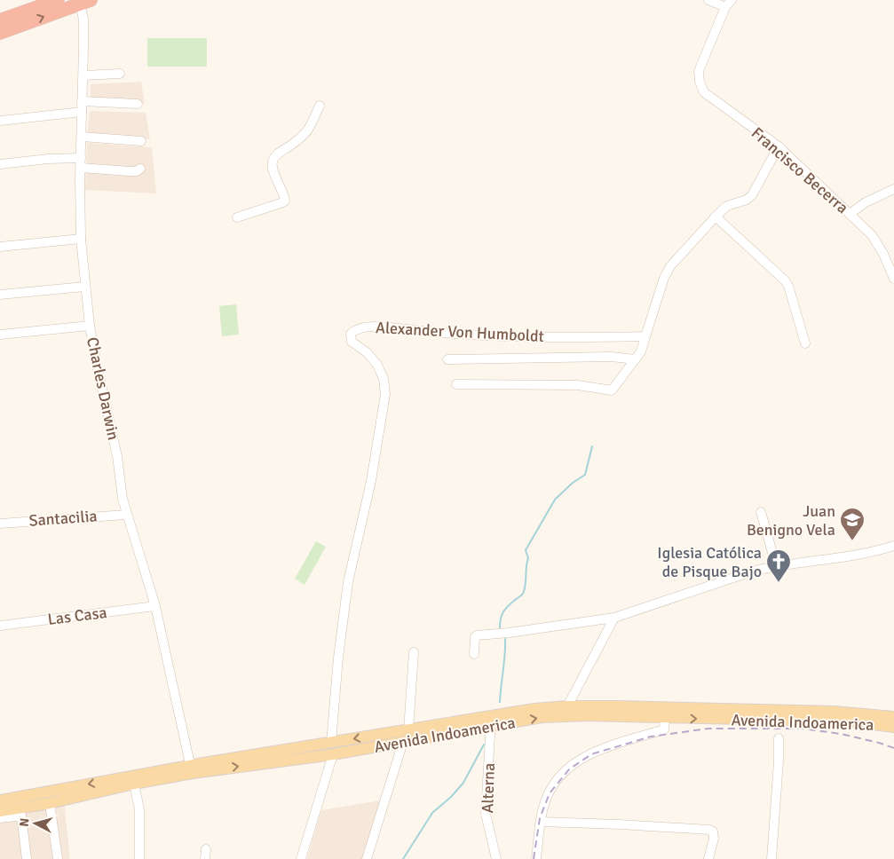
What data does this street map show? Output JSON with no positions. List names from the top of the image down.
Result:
{
  "streets": {
    "main road": ["Avenida Indoamerica"],
    "street": [
      "Francisco Becerra",
      "Alexander Von Humboldt",
      "Charles Darwin",
      "Santacilia",
      "Las Casa",
      "Alterna"
    ]
  },
  "crossings": [
    ["Alexander Von Humboldt", "Avenida Indoamerica"],
    ["Charles Darwin", "Santacilia"],
    ["Charles Darwin", "Las Casa"],
    ["Charles Darwin", "Avenida Indoamerica"],
    ["Avenida Indoamerica", "Alterna"]
  ],
  "places": {
    "school or university": ["Juan Benigno Vela"],
    "church": ["Iglesia Católica de Pisque Bajo"]
  },
  "north": "left"
}
